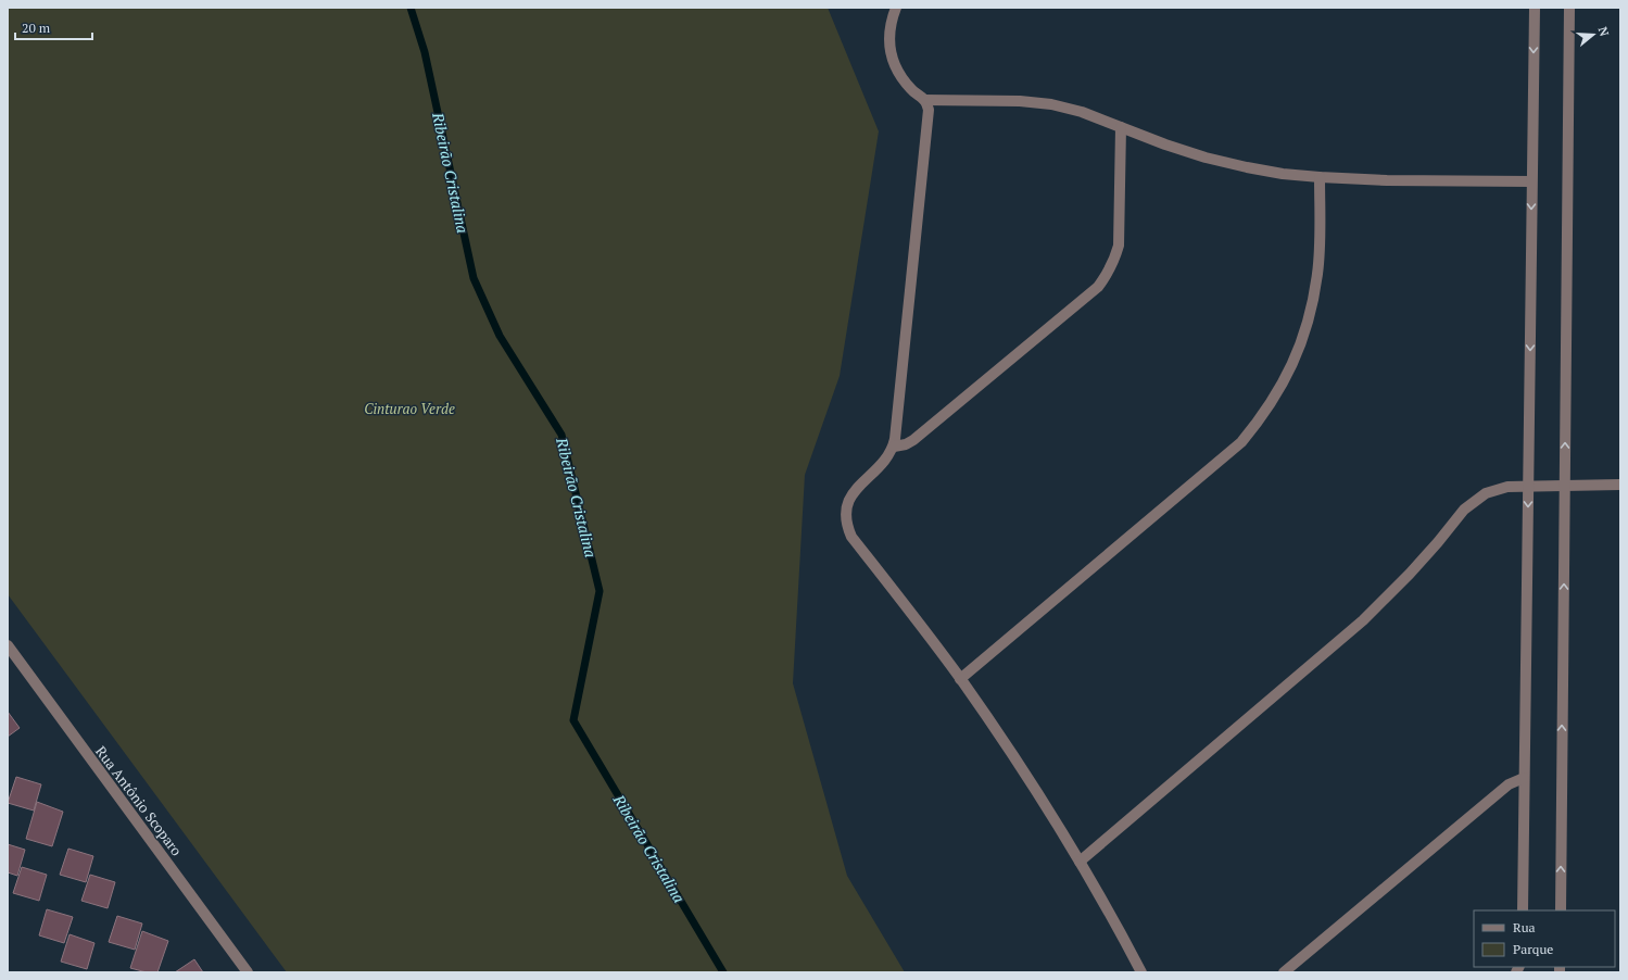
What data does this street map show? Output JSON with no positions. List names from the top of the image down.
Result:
{
  "streets": {
    "street": ["Rua Antônio Scoparo"]
  },
  "water": ["Ribeirão Cristalina"],
  "parks": ["Cinturao Verde"],
  "legend": ["Rua", "Parque"],
  "scale_bar": "20 m",
  "north": "right"
}
